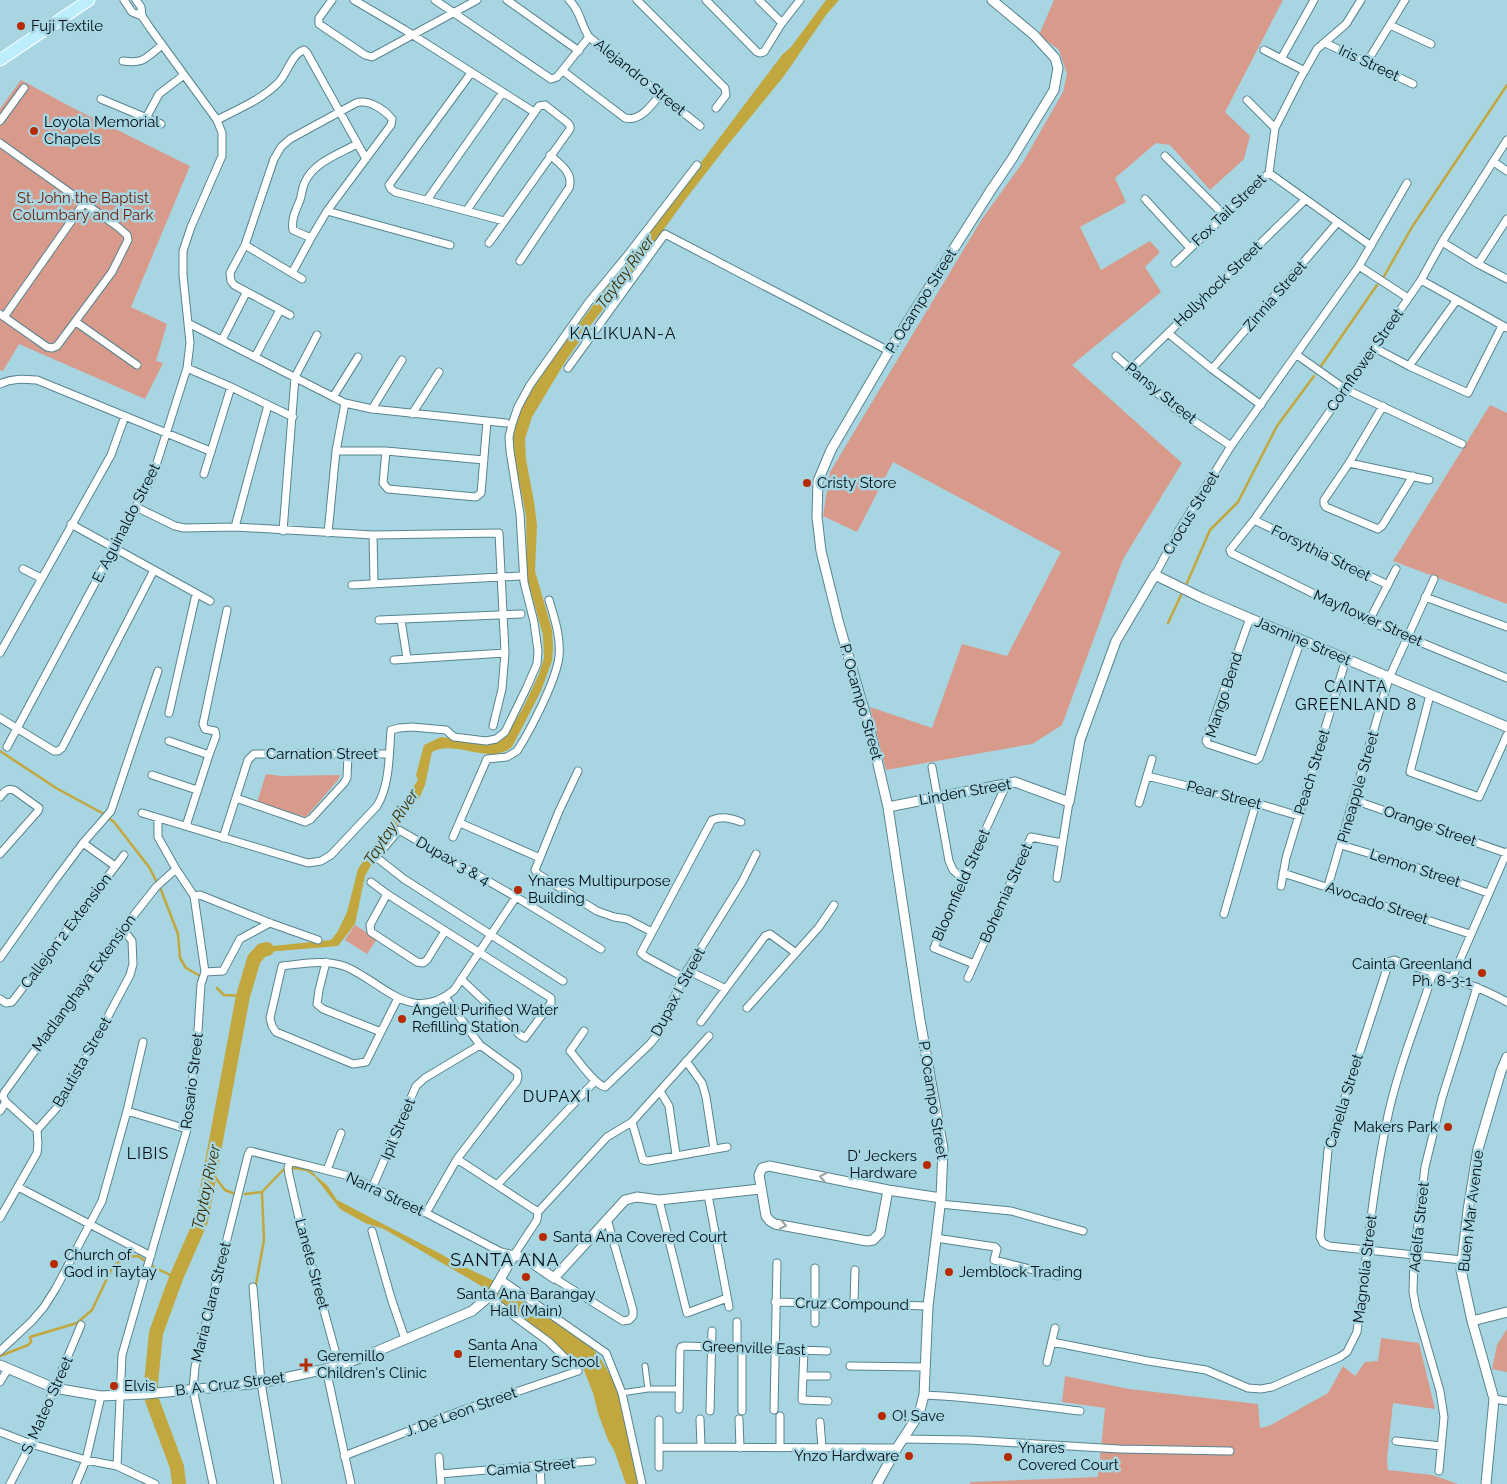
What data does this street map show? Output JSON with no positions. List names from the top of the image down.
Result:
{
  "streets": {
    "street": [
      "Iris Street",
      "Alejandro Street",
      "Fox Tail Street",
      "Hollyhock Street",
      "Zinnia Street",
      "P. Ocampo Street",
      "Cornflower Street",
      "Pansy Street",
      "Crocus Street",
      "E. Aguinaldo Street",
      "Forsythia Street",
      "Mayflower Street",
      "Jasmine Street",
      "Mango Bend",
      "Carnation Street",
      "Peach Street",
      "Pineapple Street",
      "Linden Street",
      "Pear Street",
      "Orange Street",
      "Dupax 3 & 4",
      "Lemon Street",
      "Bloomfield Street",
      "Bohemia Street",
      "Avocado Street",
      "Callejon 2 Extension",
      "Madlanghaya Extension",
      "Dupax I Street",
      "Bautista Street",
      "Rosario Street",
      "Canella Street",
      "Ipil Street",
      "Narra Street",
      "Buen Mar Avenue",
      "Adelfa Street",
      "Lanete Street",
      "Magnolia Street",
      "Maria Clara Street",
      "Cruz Compound",
      "Greenville East",
      "B. A. Cruz Street",
      "S. Mateo Street",
      "J. De Leon Street",
      "Camia Street"
    ]
  },
  "crossings": [
    ["Iris Street", "Fox Tail Street"],
    ["Hollyhock Street", "Pansy Street"],
    ["P. Ocampo Street", "Linden Street"],
    ["P. Ocampo Street", "Cruz Compound"],
    ["Cornflower Street", "Forsythia Street"],
    ["Cornflower Street", "Mayflower Street"],
    ["Pansy Street", "Crocus Street"],
    ["Crocus Street", "Jasmine Street"],
    ["Crocus Street", "Linden Street"],
    ["Crocus Street", "Bohemia Street"],
    ["Mayflower Street", "Pineapple Street"],
    ["Jasmine Street", "Mango Bend"],
    ["Jasmine Street", "Peach Street"],
    ["Jasmine Street", "Pineapple Street"],
    ["Peach Street", "Pear Street"],
    ["Peach Street", "Avocado Street"],
    ["Pineapple Street", "Orange Street"],
    ["Pineapple Street", "Lemon Street"],
    ["Pineapple Street", "Avocado Street"],
    ["Linden Street", "Bloomfield Street"],
    ["Bloomfield Street", "Bohemia Street"],
    ["Madlanghaya Extension", "Bautista Street"],
    ["Madlanghaya Extension", "Rosario Street"],
    ["Rosario Street", "B. A. Cruz Street"],
    ["Canella Street", "Magnolia Street"],
    ["Ipil Street", "Narra Street"],
    ["Narra Street", "Lanete Street"],
    ["Narra Street", "Maria Clara Street"],
    ["Narra Street", "B. A. Cruz Street"],
    ["Lanete Street", "B. A. Cruz Street"],
    ["Maria Clara Street", "B. A. Cruz Street"],
    ["B. A. Cruz Street", "S. Mateo Street"],
    ["B. A. Cruz Street", "J. De Leon Street"]
  ],
  "districts": [
    "KALIKUAN-A",
    "CAINTA GREENLAND 8",
    "DUPAX I",
    "LIBIS",
    "SANTA ANA"
  ],
  "water": ["Taytay River"],
  "parks": ["St. John the Baptist Columbary and Park"],
  "places": {
    "other": [
      "Fuji Textile",
      "Loyola Memorial Chapels",
      "Cristy Store",
      "Ynares Multipurpose Building",
      "Cainta Greenland Ph. 8-3-1",
      "Angell Purified Water Refilling Station",
      "Makers Park",
      "D' Jeckers Hardware",
      "Santa Ana Covered Court",
      "Church of God in Taytay",
      "Jemblock Trading",
      "Santa Ana Barangay Hall (Main)",
      "Santa Ana Elementary School",
      "Elvis",
      "O! Save",
      "Ynzo Hardware",
      "Ynares Covered Court"
    ],
    "health": ["Geremillo Children's Clinic"]
  }
}
